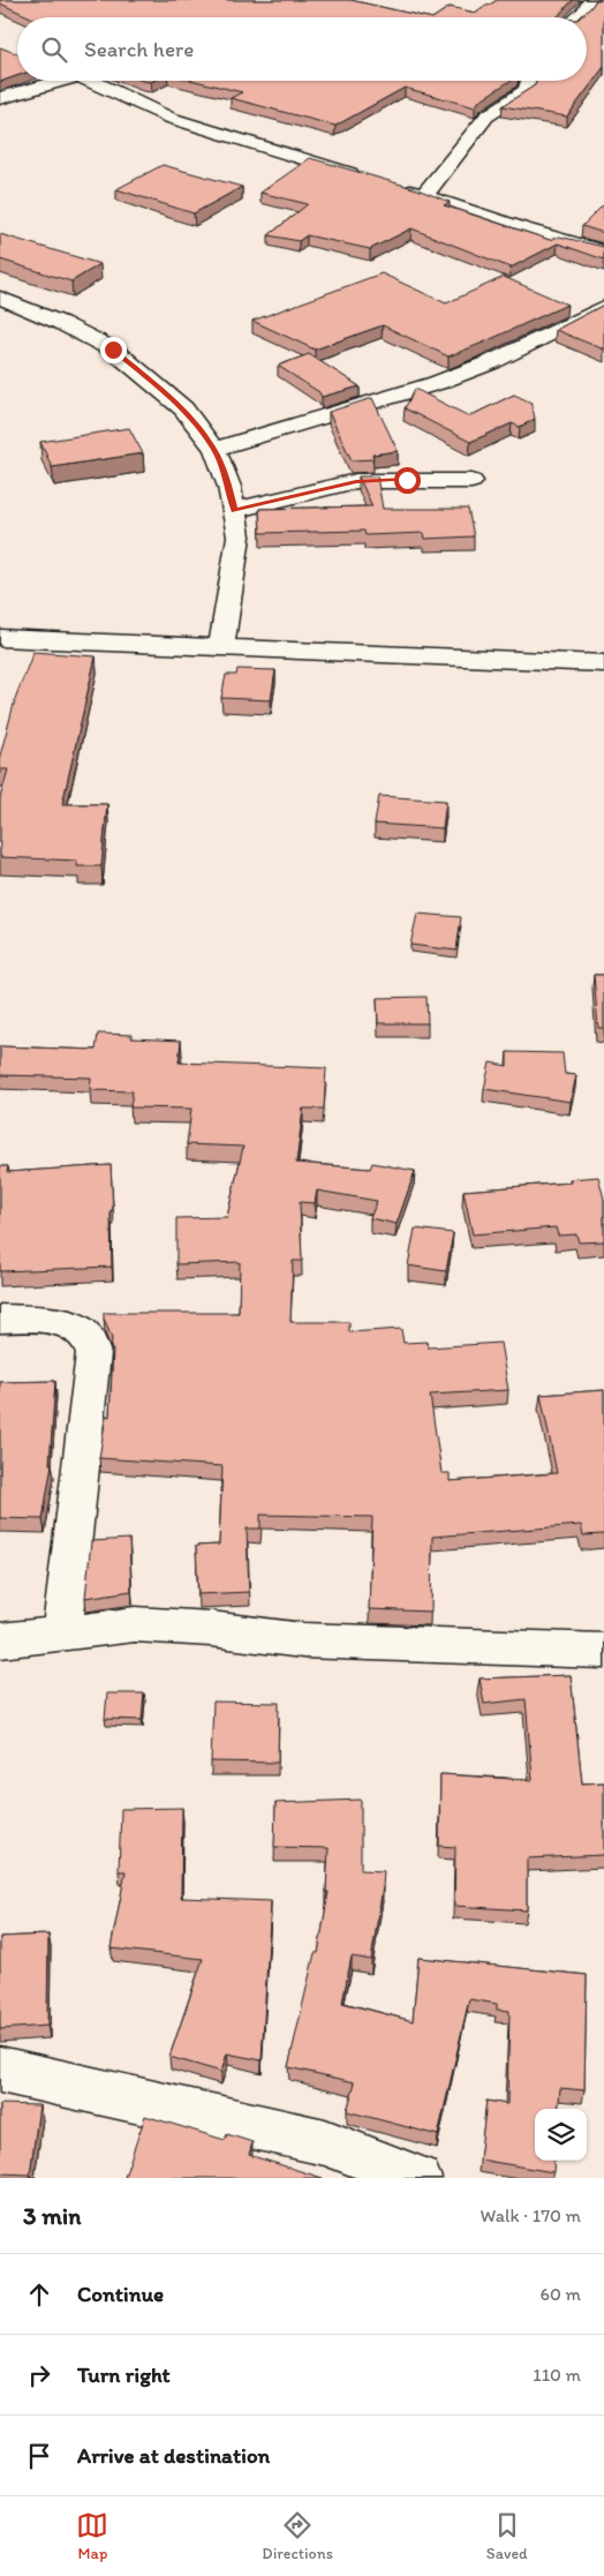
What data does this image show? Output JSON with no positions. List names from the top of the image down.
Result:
{
  "page": {
    "search": "Search here",
    "heading": ["3 min", "Walk · 170 m"],
    "list": [
      ["Continue", "60 m"],
      ["Turn right", "110 m"],
      "Arrive at destination"
    ],
    "nav": ["Map", "Directions", "Saved"]
  }
}
